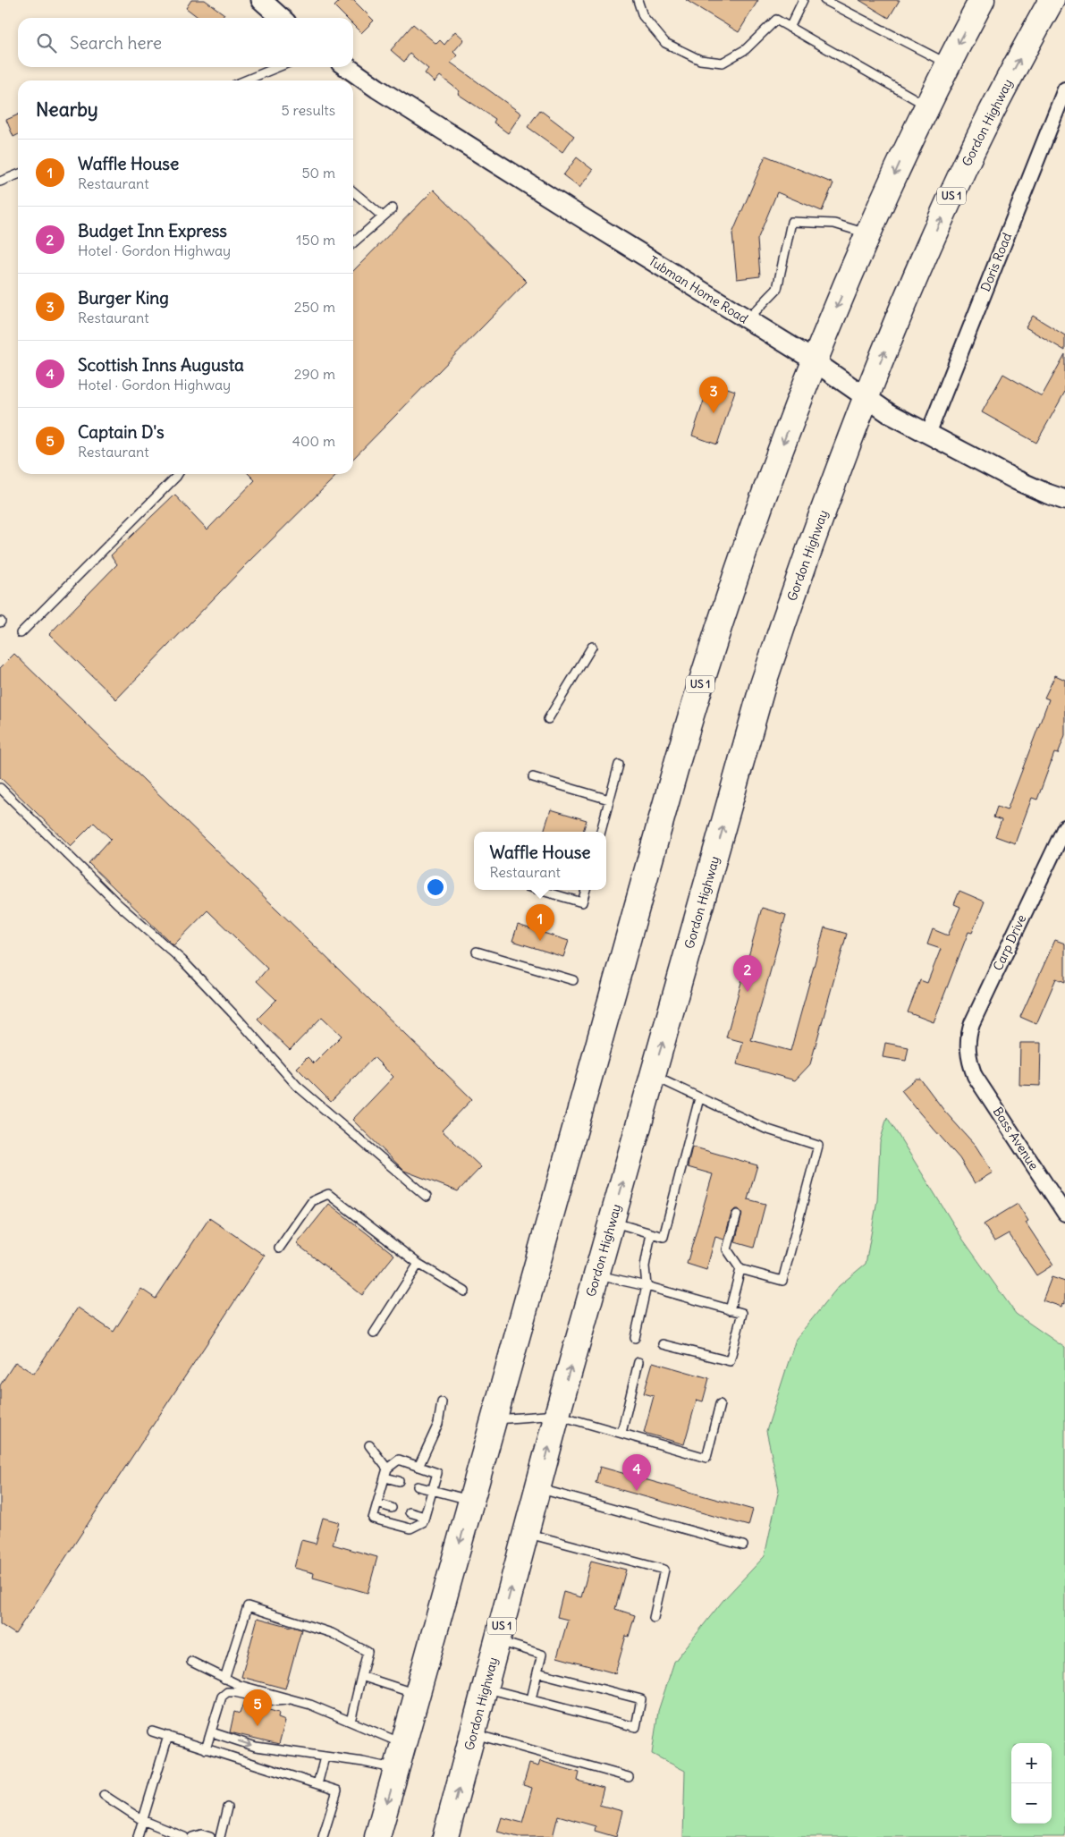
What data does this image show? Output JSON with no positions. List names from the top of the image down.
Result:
{
  "streets": {
    "highway": ["Gordon Highway", "US 1"],
    "street": [
      "Doris Road",
      "Tubman Home Road",
      "Carp Drive",
      "Bass Avenue"
    ]
  },
  "crossings": [
    ["Gordon Highway", "Tubman Home Road"],
    ["US 1", "Tubman Home Road"],
    ["Doris Road", "Tubman Home Road"],
    ["Carp Drive", "Bass Avenue"]
  ],
  "page": {
    "search": "Search here",
    "heading": ["Nearby", "5 results"],
    "list": [
      {
        "mark": "1",
        "name": "Waffle House",
        "note": "Restaurant",
        "value": "50 m"
      },
      {
        "mark": "2",
        "name": "Budget Inn Express",
        "note": "Hotel · Gordon Highway",
        "value": "150 m"
      },
      {
        "mark": "3",
        "name": "Burger King",
        "note": "Restaurant",
        "value": "250 m"
      },
      {
        "mark": "4",
        "name": "Scottish Inns Augusta",
        "note": "Hotel · Gordon Highway",
        "value": "290 m"
      },
      {
        "mark": "5",
        "name": "Captain D's",
        "note": "Restaurant",
        "value": "400 m"
      }
    ],
    "pins": [
      "3",
      "1",
      "2",
      "4",
      "5"
    ],
    "popup": ["Waffle House", "Restaurant"],
    "map_buttons": ["+", "−"]
  }
}
